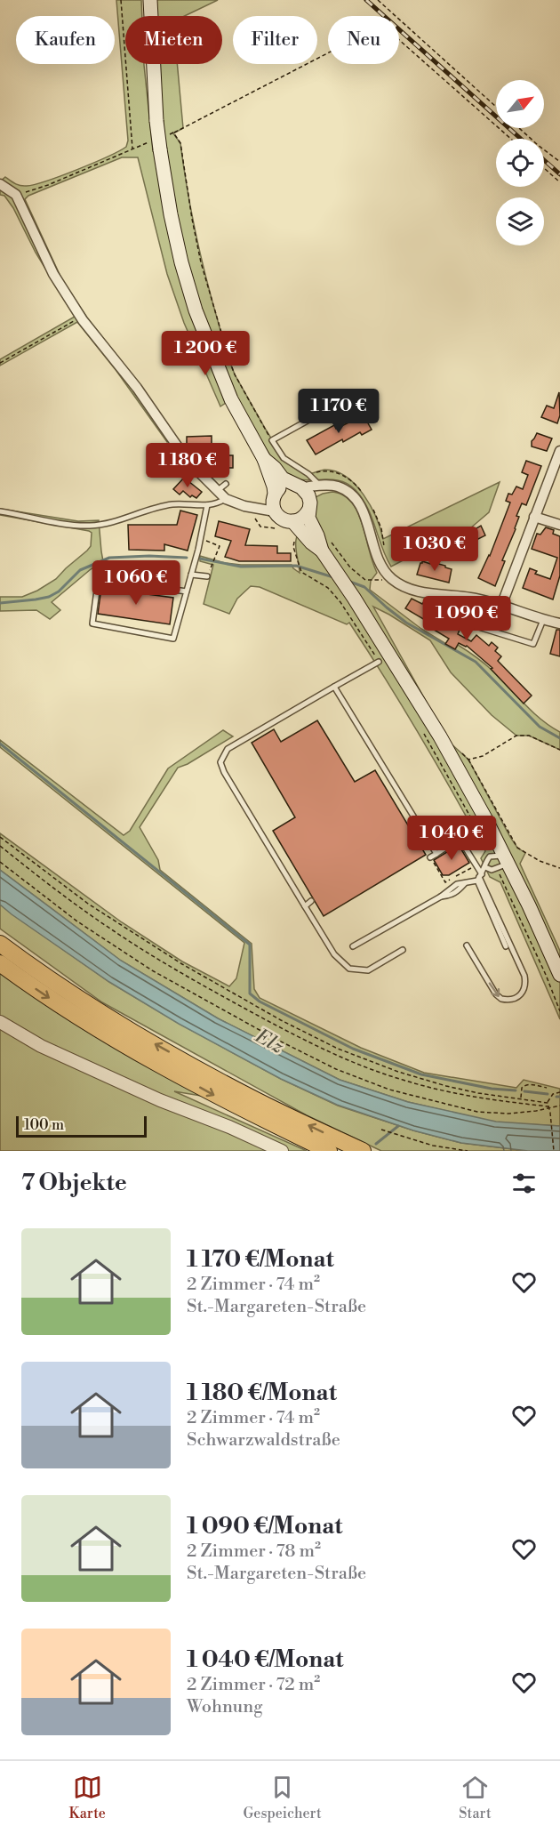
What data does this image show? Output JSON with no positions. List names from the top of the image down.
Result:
{
  "water": ["Elz"],
  "scale_bar": "100 m",
  "north": "top right",
  "page": {
    "chip": [
      "Kaufen",
      "Mieten",
      "Filter",
      "Neu"
    ],
    "price": [
      "1 200 €",
      "1 170 €",
      "1 180 €",
      "1 030 €",
      "1 060 €",
      "1 090 €",
      "1 040 €"
    ],
    "scale": "100 m",
    "heading": "7 Objekte",
    "list": [
      {
        "name": "1 170 €/Monat",
        "note": "2 Zimmer · 74 m² · St.-Margareten-Straße"
      },
      {
        "name": "1 180 €/Monat",
        "note": "2 Zimmer · 74 m² · Schwarzwaldstraße"
      },
      {
        "name": "1 090 €/Monat",
        "note": "2 Zimmer · 78 m² · St.-Margareten-Straße"
      },
      {
        "name": "1 040 €/Monat",
        "note": "2 Zimmer · 72 m² · Wohnung"
      }
    ],
    "tabs": ["Karte", "Gespeichert", "Start"]
  }
}
